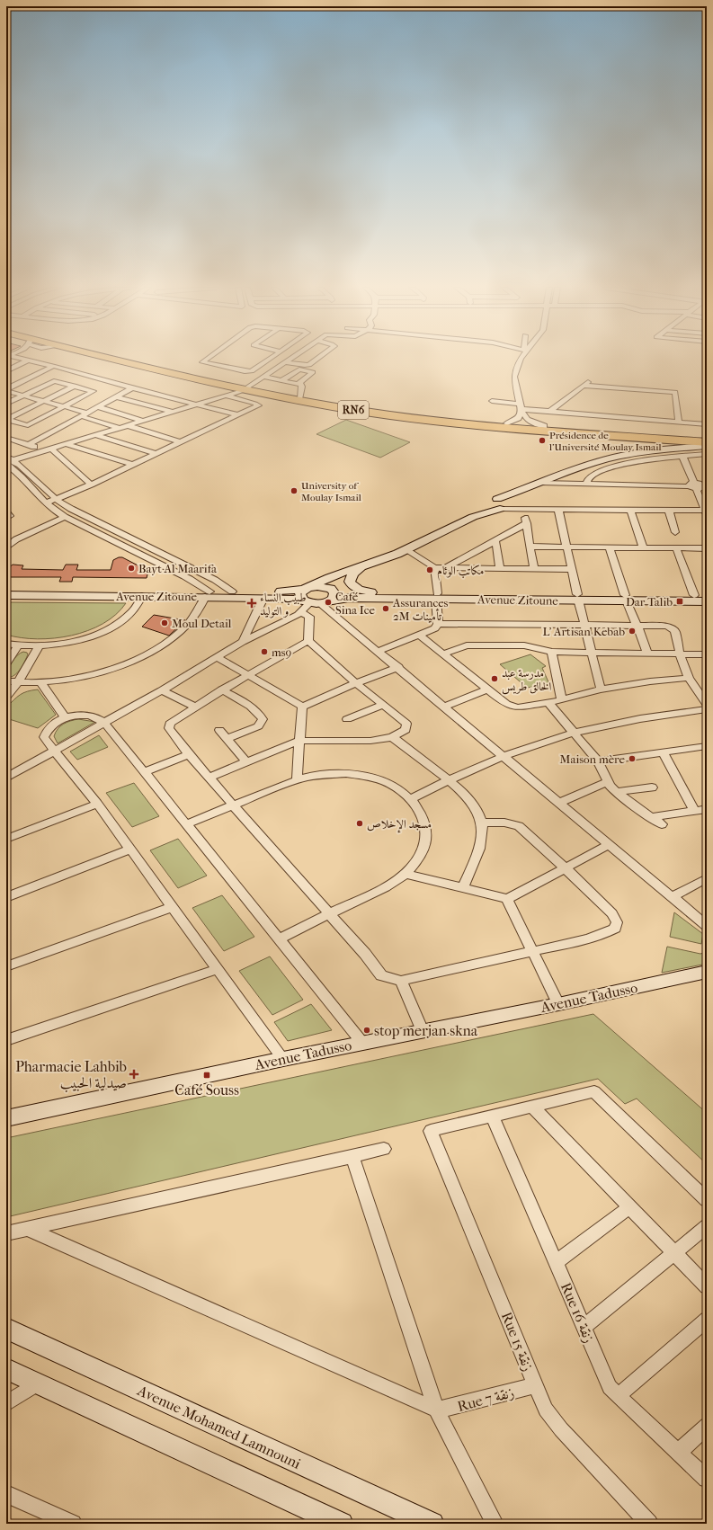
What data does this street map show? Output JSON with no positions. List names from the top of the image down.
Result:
{
  "streets": {
    "highway": ["RN6"],
    "street": [
      "Avenue Zitoune",
      "Avenue Tadusso",
      "Rue 16 زنقة",
      "Rue 15 زنقة",
      "Rue 7 زنقة",
      "Avenue Mohamed Lamnouni"
    ]
  },
  "crossings": [
    ["Rue 16 زنقة", "Rue 15 زنقة"],
    ["Rue 15 زنقة", "Rue 7 زنقة"]
  ],
  "places": {
    "other": [
      "Présidence de l'Université Moulay Ismail",
      "University of Moulay Ismail",
      "Bayt Al Maarifa",
      "مكاتب الوئام",
      "Café Sina Ice",
      "Assurances 2M تأمينات",
      "Moul Detail",
      "L' Artisan Kebab",
      "ms9",
      "مدرسة عبد الخالق طريس",
      "Maison mère",
      "مسجد الإخلاص",
      "stop merjan skna"
    ],
    "transit": ["Dar Talib", "Café Souss"],
    "health": ["طبيب النساء و التوليد", "Pharmacie Lahbib صيدلية الحبيب"]
  }
}
